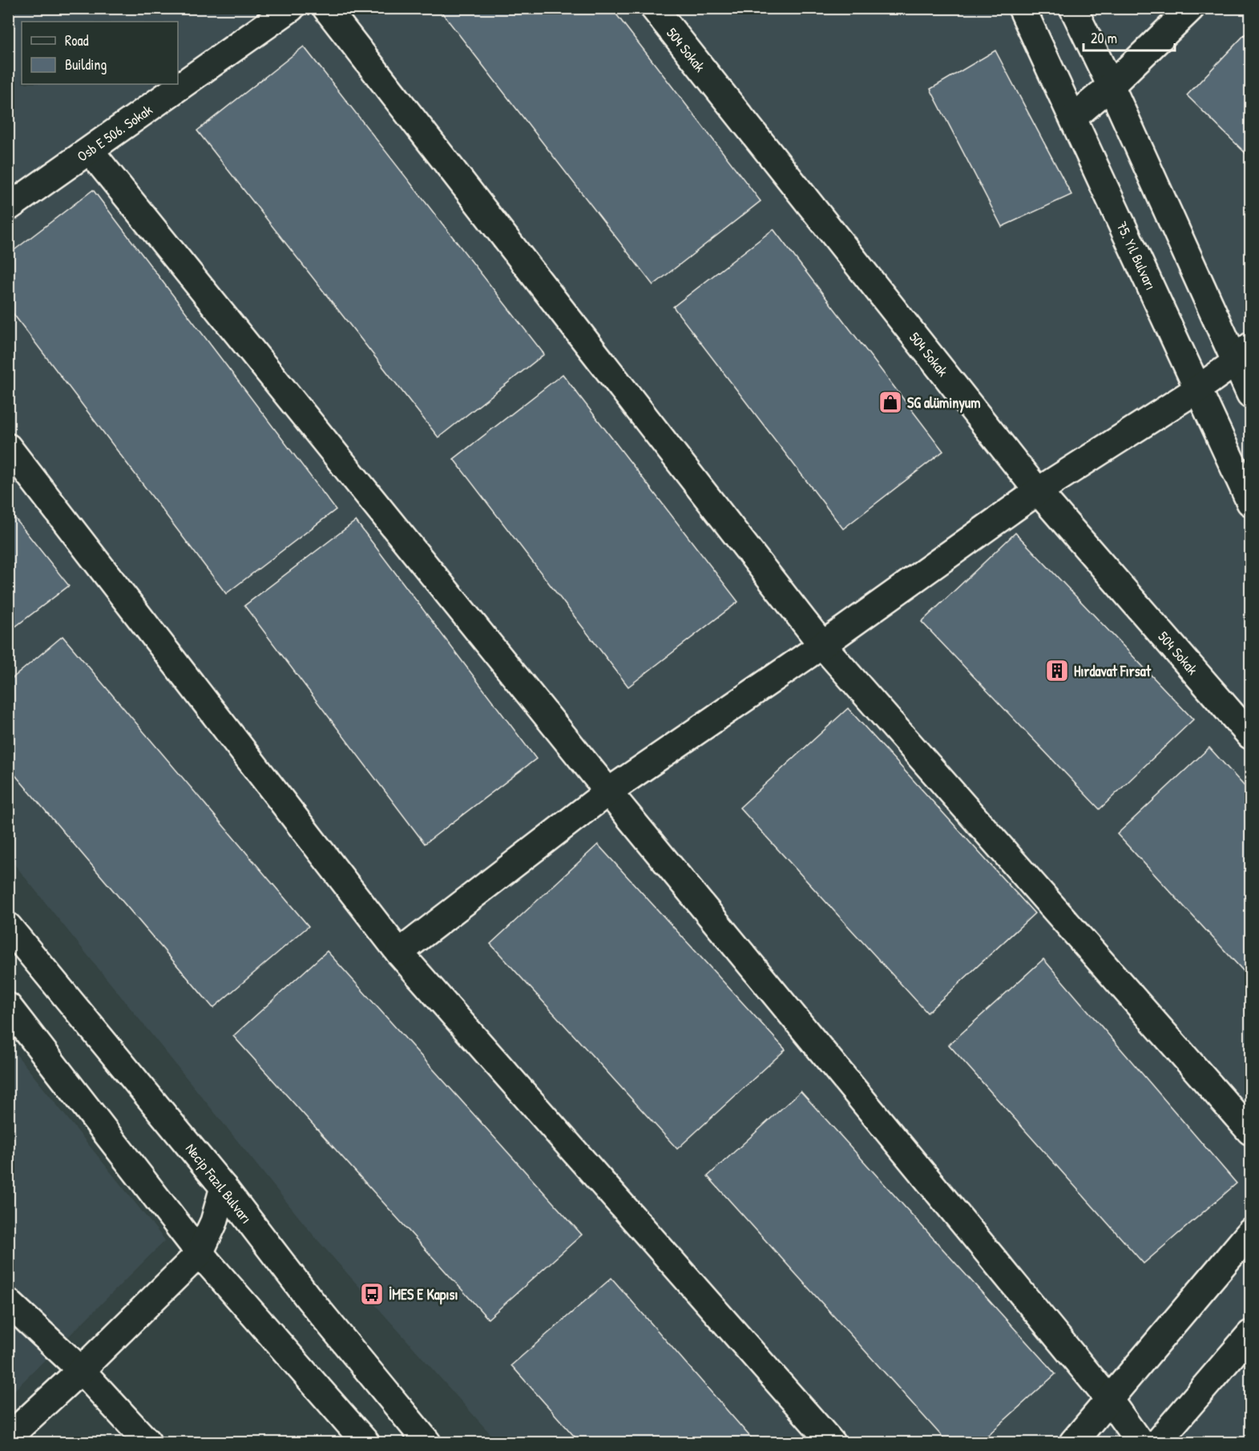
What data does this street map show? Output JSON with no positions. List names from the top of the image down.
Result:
{
  "streets": {
    "street": [
      "504 Sokak",
      "Osb E 506. Sokak",
      "75. Yıl Bulvarı",
      "Necip Fazıl Bulvarı"
    ]
  },
  "places": {
    "shop": ["SG alüminyum"],
    "building": ["Hırdavat Fırsat"],
    "bus stop": ["İMES E Kapısı"]
  },
  "legend": ["Road", "Building"],
  "scale_bar": "20 m"
}
